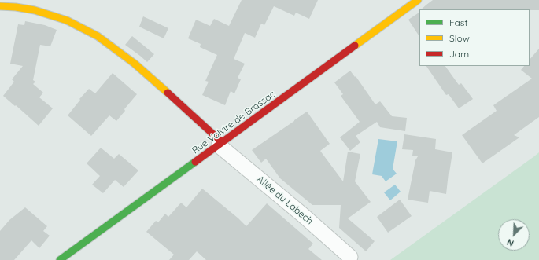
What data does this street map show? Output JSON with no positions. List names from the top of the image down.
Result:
{
  "streets": {
    "street": ["Rue Volvire de Brassac", "Allée du Labech"]
  },
  "crossings": [
    ["Rue Volvire de Brassac", "Allée du Labech"]
  ],
  "legend": ["Fast", "Slow", "Jam"],
  "north": "bottom left"
}
